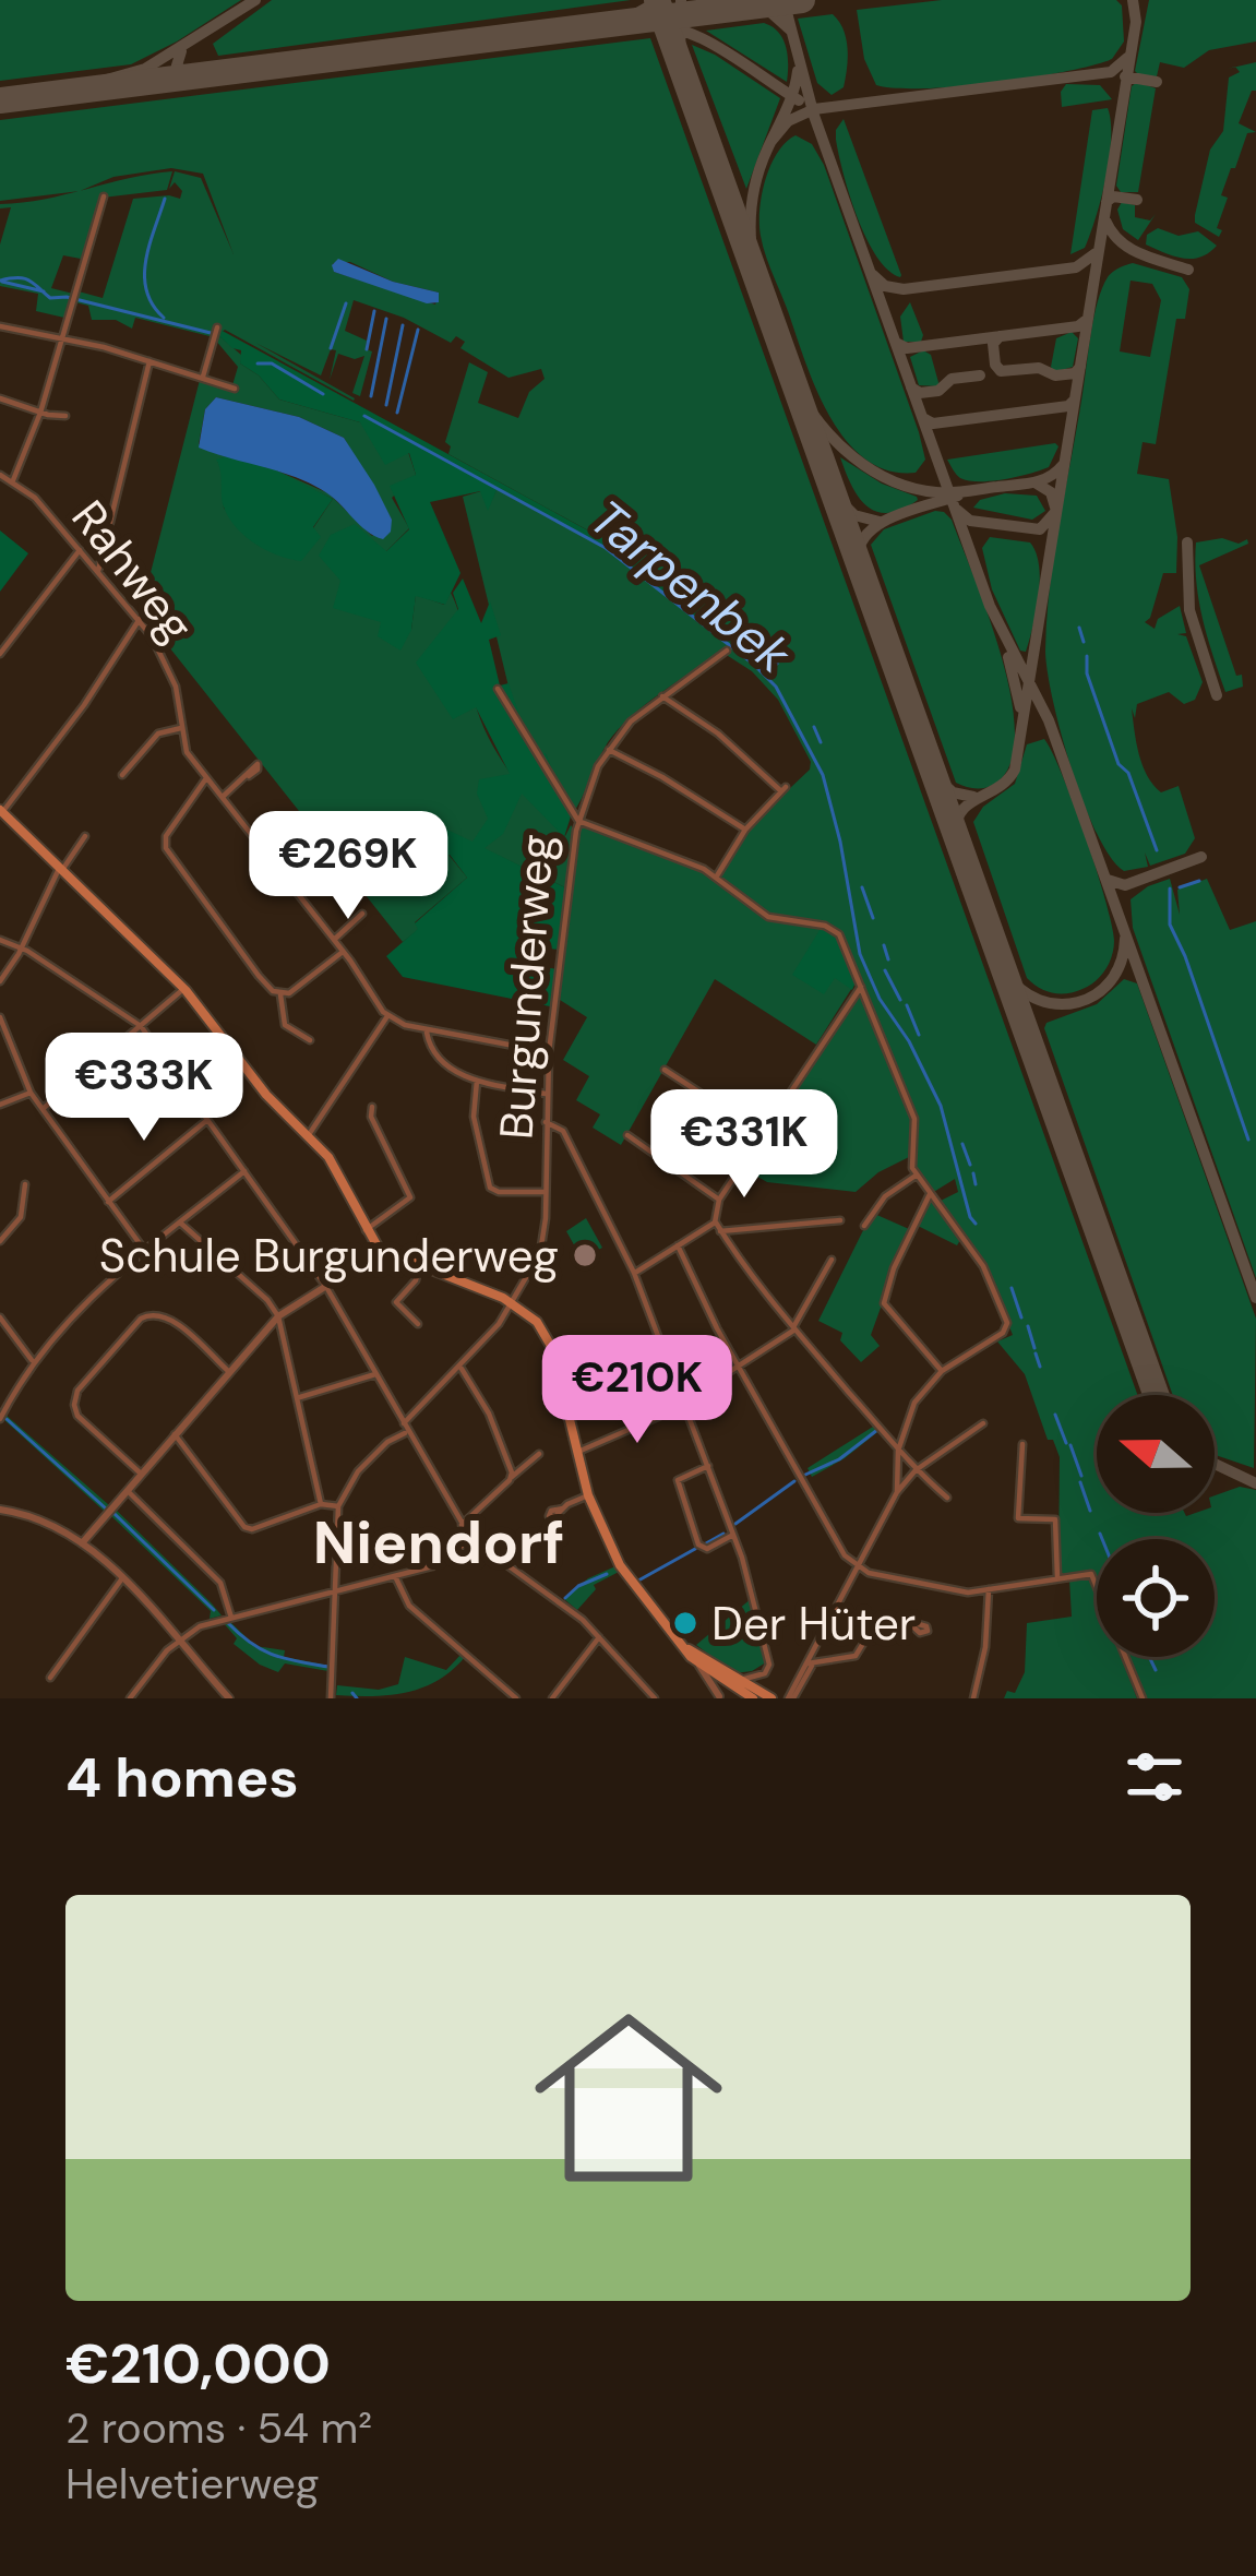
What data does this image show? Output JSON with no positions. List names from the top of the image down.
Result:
{
  "streets": {
    "street": ["Rahweg", "Burgunderweg"]
  },
  "districts": ["Niendorf"],
  "water": ["Tarpenbek"],
  "places": ["Schule Burgunderweg", "Der Hüter"],
  "north": "left",
  "page": {
    "price": [
      "€269K",
      "€333K",
      "€331K",
      "€210K"
    ],
    "heading": "4 homes",
    "list": [
      {
        "name": "€210,000",
        "note": "2 rooms · 54 m² · Helvetierweg"
      }
    ]
  }
}
